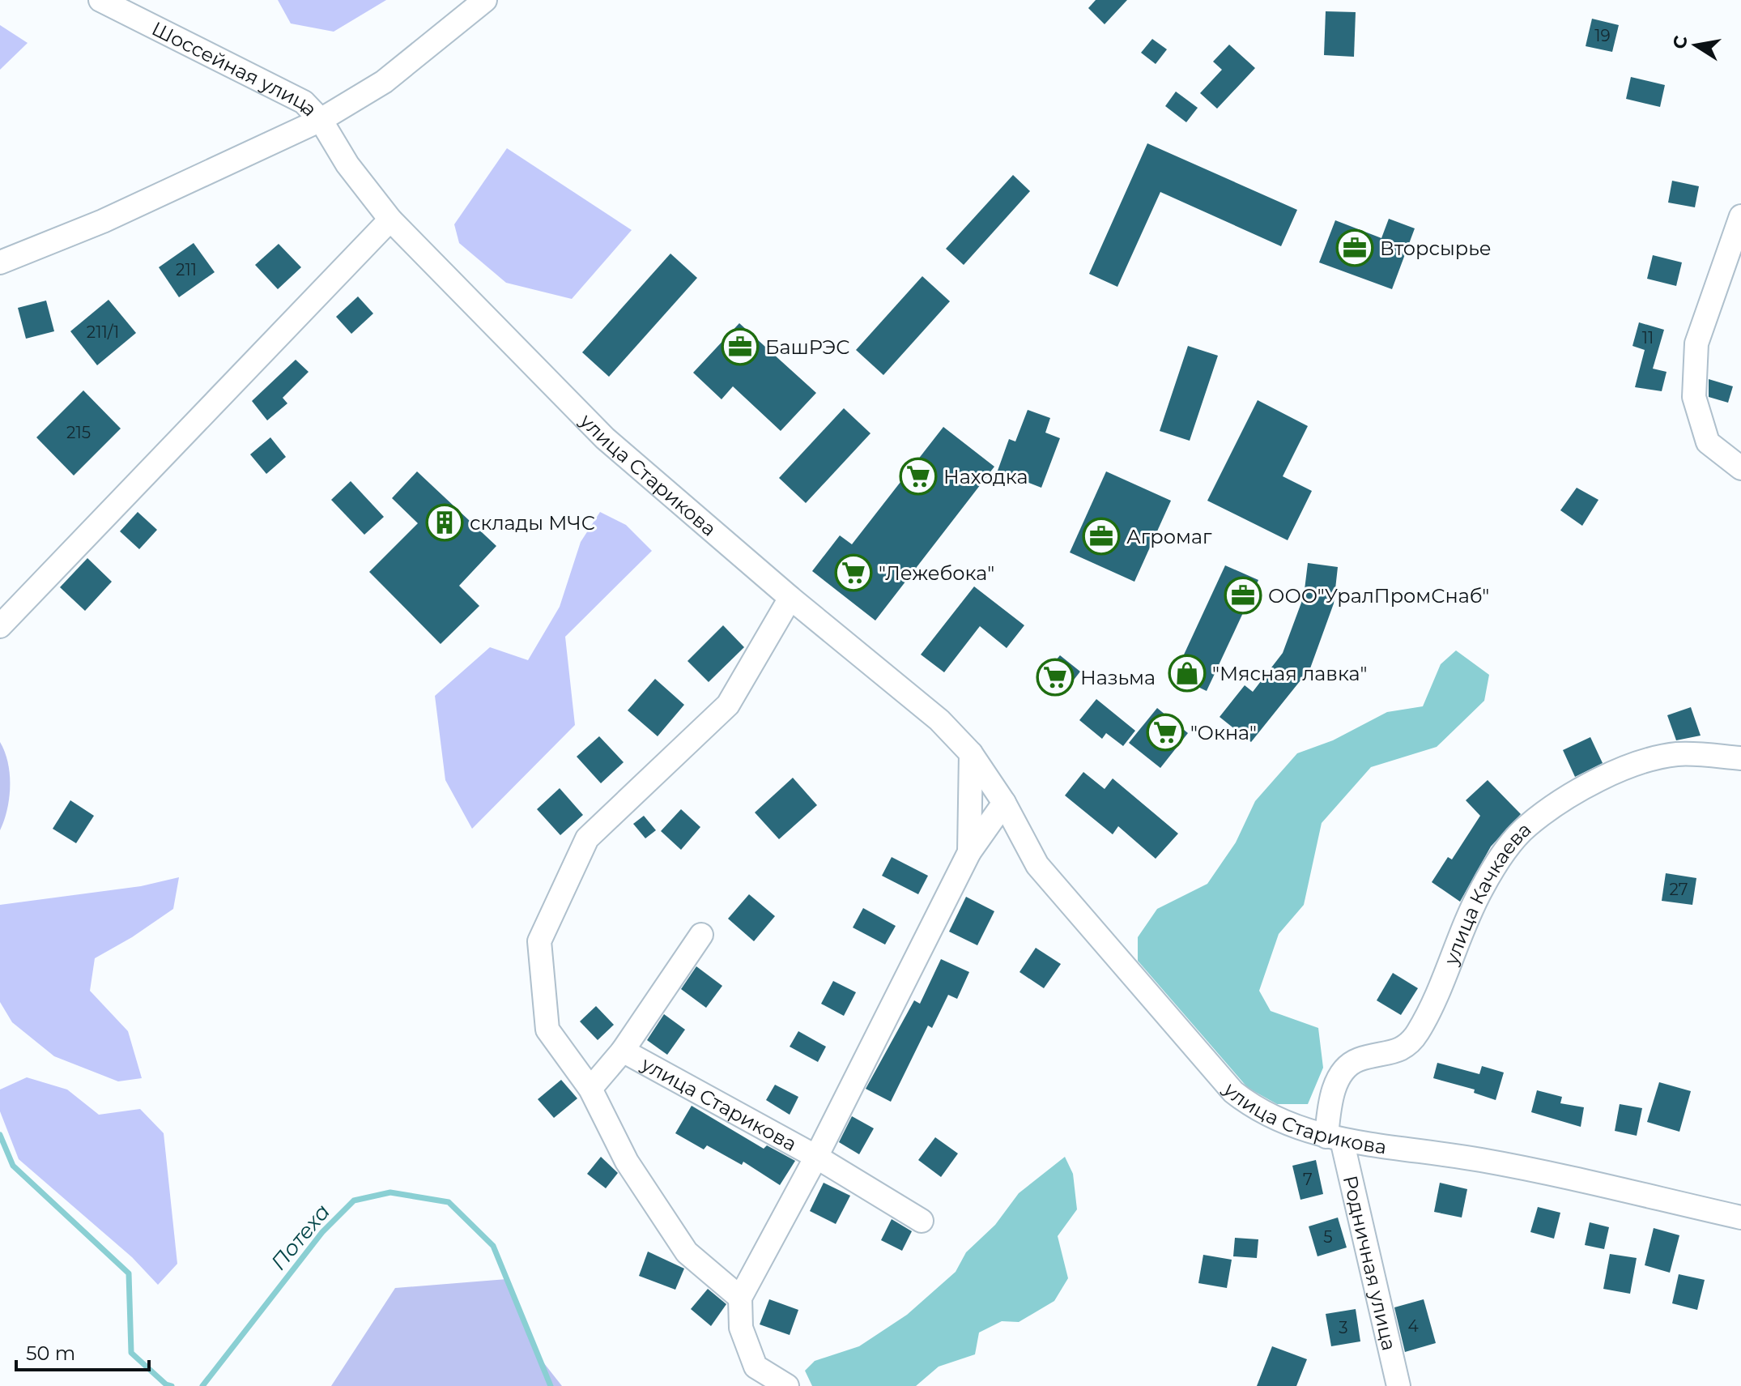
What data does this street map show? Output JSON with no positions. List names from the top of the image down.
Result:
{
  "streets": {
    "street": [
      "Шоссейная улица",
      "улица Старикова",
      "улица Качкаева",
      "Родничная улица"
    ]
  },
  "crossings": [
    ["Шоссейная улица", "улица Старикова"],
    ["улица Старикова", "улица Качкаева"],
    ["улица Старикова", "Родничная улица"],
    ["улица Качкаева", "Родничная улица"]
  ],
  "water": ["Потеха"],
  "places": {
    "office": [
      "Вторсырье",
      "БашРЭС",
      "Агромаг",
      "ООО\"УралПромСнаб\""
    ],
    "supermarket": [
      "Находка",
      "\"Лежебока\"",
      "Назьма",
      "\"Окна\""
    ],
    "building": ["склады МЧС"],
    "shop": ["\"Мясная лавка\""]
  },
  "house_numbers": [
    "19",
    "211",
    "211/1",
    "11",
    "215",
    "27",
    "7",
    "5",
    "4",
    "3"
  ],
  "scale_bar": "50 m",
  "north": "left"
}
